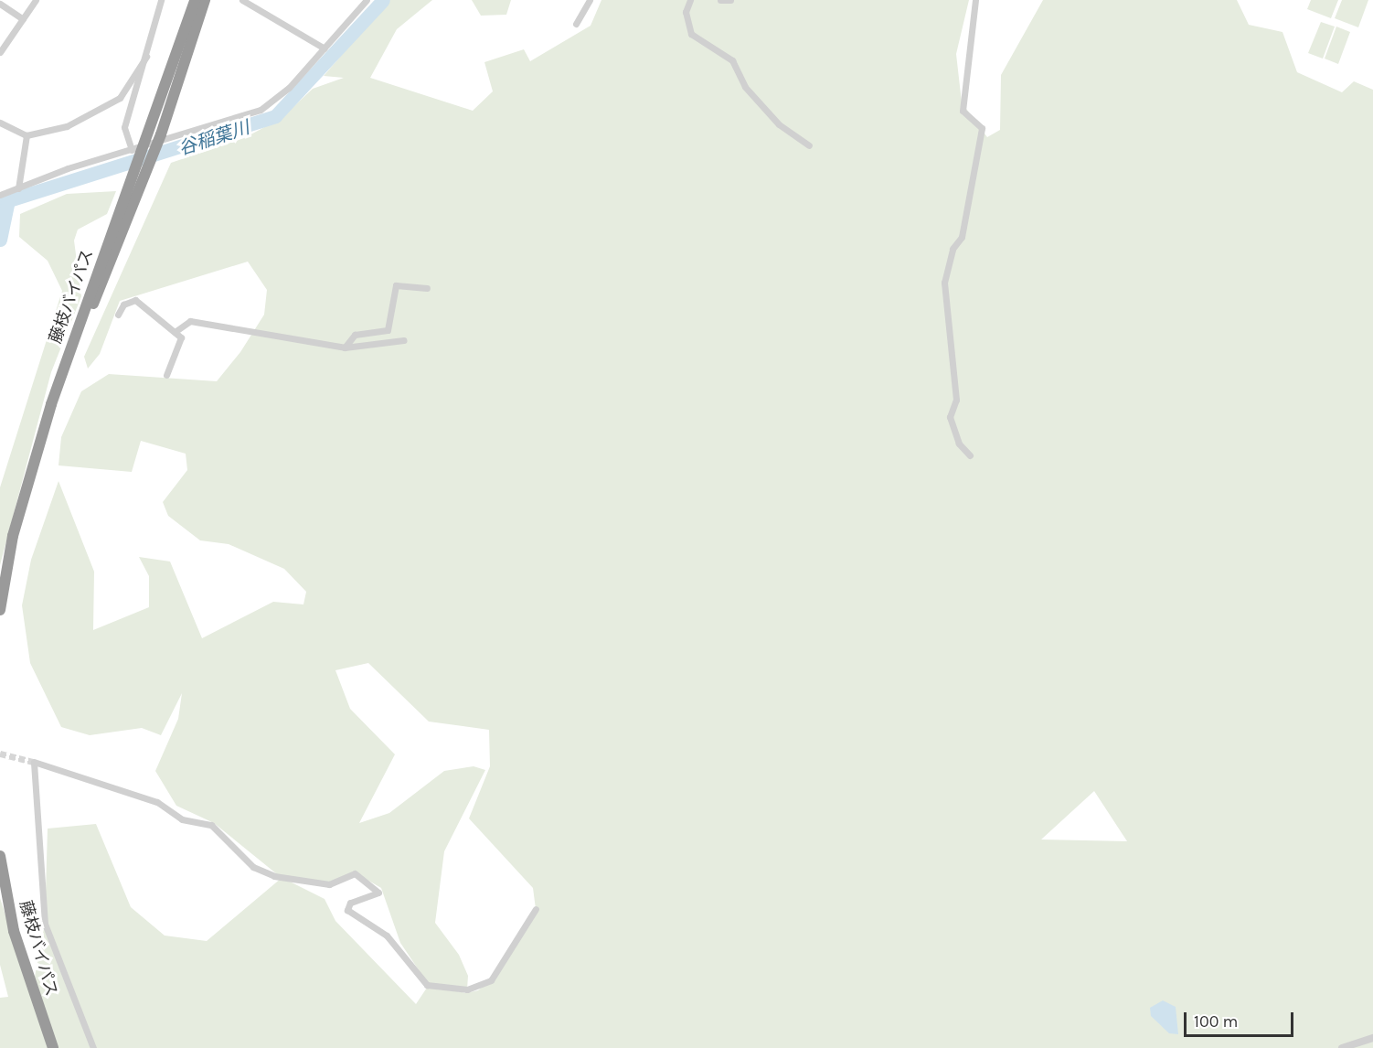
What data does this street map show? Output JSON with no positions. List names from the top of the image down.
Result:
{
  "streets": {
    "highway": ["藤枝バイパス"]
  },
  "water": ["谷稲葉川"],
  "scale_bar": "100 m"
}
